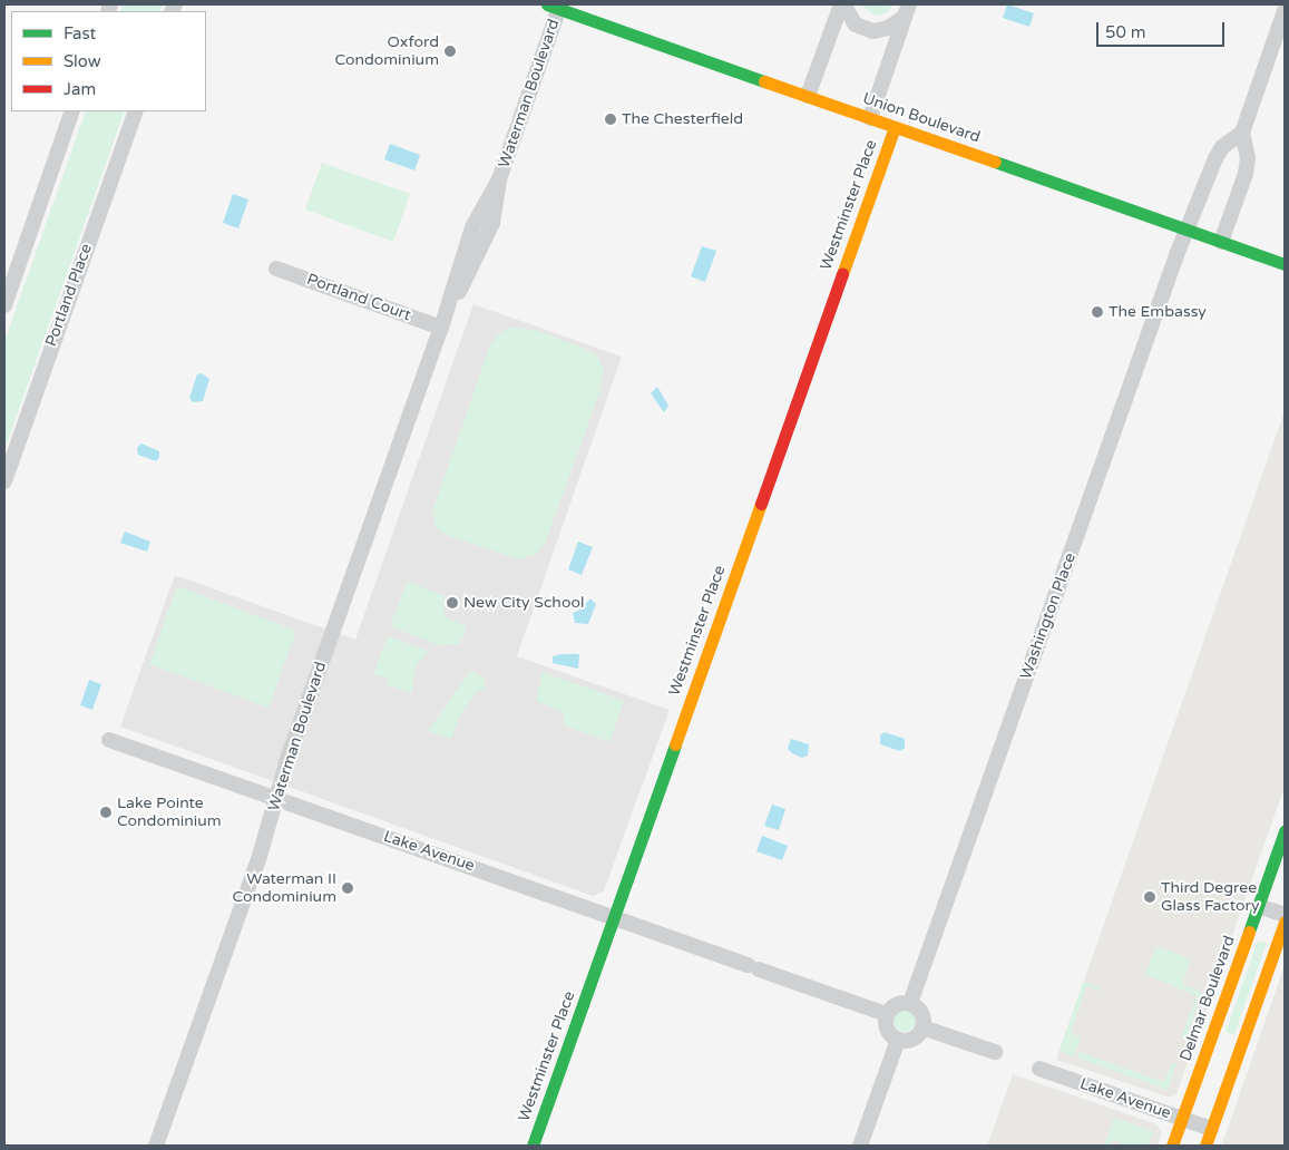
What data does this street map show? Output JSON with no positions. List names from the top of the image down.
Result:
{
  "streets": {
    "main road": ["Union Boulevard", "Westminster Place", "Delmar Boulevard"],
    "street": [
      "Waterman Boulevard",
      "Portland Place",
      "Portland Court",
      "Washington Place",
      "Lake Avenue"
    ]
  },
  "crossings": [
    ["Waterman Boulevard", "Union Boulevard"],
    ["Waterman Boulevard", "Portland Court"],
    ["Waterman Boulevard", "Lake Avenue"],
    ["Union Boulevard", "Westminster Place"],
    ["Union Boulevard", "Washington Place"],
    ["Westminster Place", "Lake Avenue"],
    ["Washington Place", "Lake Avenue"],
    ["Lake Avenue", "Delmar Boulevard"]
  ],
  "places": [
    "Oxford Condominium",
    "The Chesterfield",
    "The Embassy",
    "New City School",
    "Lake Pointe Condominium",
    "Waterman II Condominium",
    "Third Degree Glass Factory"
  ],
  "legend": ["Fast", "Slow", "Jam"],
  "scale_bar": "50 m"
}
